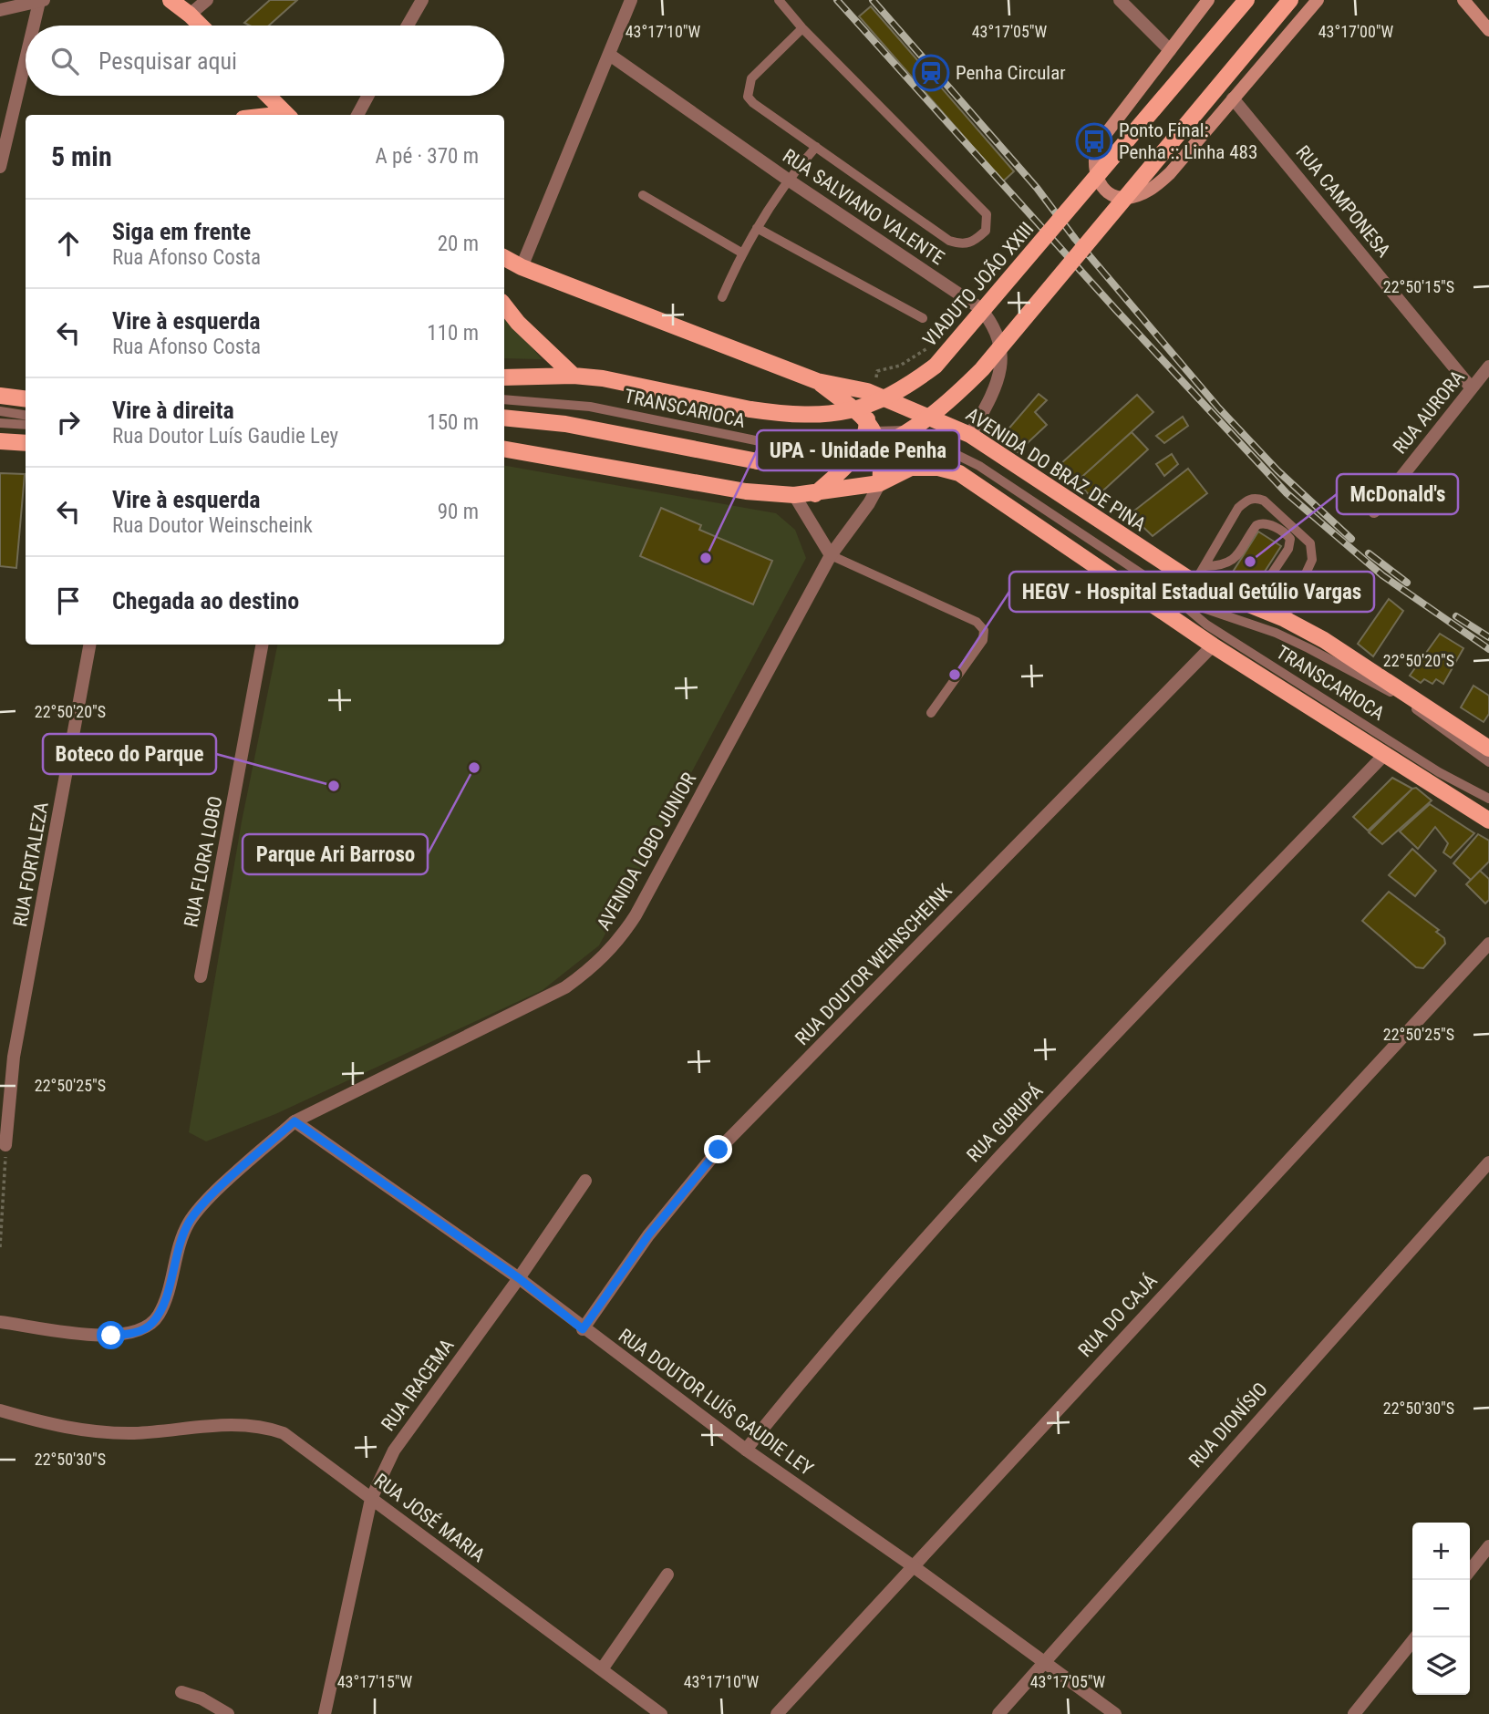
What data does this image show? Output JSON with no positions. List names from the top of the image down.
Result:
{
  "streets": {
    "main road": ["VIADUTO JOÃO XXIII", "AVENIDA DO BRAZ DE PINA"],
    "street": [
      "RUA CAMPONESA",
      "RUA SALVIANO VALENTE",
      "RUA AURORA",
      "AVENIDA LOBO JUNIOR",
      "RUA FLORA LOBO",
      "RUA FORTALEZA",
      "RUA DOUTOR WEINSCHEINK",
      "RUA GURUPÁ",
      "RUA DO CAJÁ",
      "RUA IRACEMA",
      "RUA DOUTOR LUÍS GAUDIE LEY",
      "RUA DIONÍSIO",
      "RUA JOSÉ MARIA"
    ],
    "lane": ["TRANSCARIOCA"]
  },
  "crossings": [
    ["RUA CAMPONESA", "RUA AURORA"],
    ["RUA SALVIANO VALENTE", "AVENIDA DO BRAZ DE PINA"],
    ["AVENIDA LOBO JUNIOR", "RUA DOUTOR LUÍS GAUDIE LEY"],
    ["RUA DOUTOR WEINSCHEINK", "RUA DOUTOR LUÍS GAUDIE LEY"],
    ["RUA GURUPÁ", "RUA DOUTOR LUÍS GAUDIE LEY"],
    ["RUA DO CAJÁ", "RUA DOUTOR LUÍS GAUDIE LEY"],
    ["RUA IRACEMA", "RUA DOUTOR LUÍS GAUDIE LEY"],
    ["RUA IRACEMA", "RUA JOSÉ MARIA"],
    ["RUA DOUTOR LUÍS GAUDIE LEY", "RUA DIONÍSIO"]
  ],
  "places": {
    "station": ["Penha Circular"],
    "bus stop": ["Ponto Final: Penha :: Linha 483"],
    "other": [
      "UPA - Unidade Penha",
      "McDonald's",
      "HEGV - Hospital Estadual Getúlio Vargas",
      "Parque Ari Barroso",
      "Boteco do Parque"
    ]
  },
  "page": {
    "search": "Pesquisar aqui",
    "heading": ["5 min", "A pé · 370 m"],
    "list": [
      ["Siga em frente", "Rua Afonso Costa", "20 m"],
      ["Vire à esquerda", "Rua Afonso Costa", "110 m"],
      ["Vire à direita", "Rua Doutor Luís Gaudie Ley", "150 m"],
      ["Vire à esquerda", "Rua Doutor Weinscheink", "90 m"],
      "Chegada ao destino"
    ],
    "map_buttons": ["+", "−"]
  },
  "coordinates": [
    "43°17'10\"W",
    "43°17'05\"W",
    "43°17'00\"W",
    "22°50'15\"S",
    "22°50'20\"S",
    "22°50'25\"S",
    "22°50'30\"S",
    "43°17'15\"W"
  ]
}
